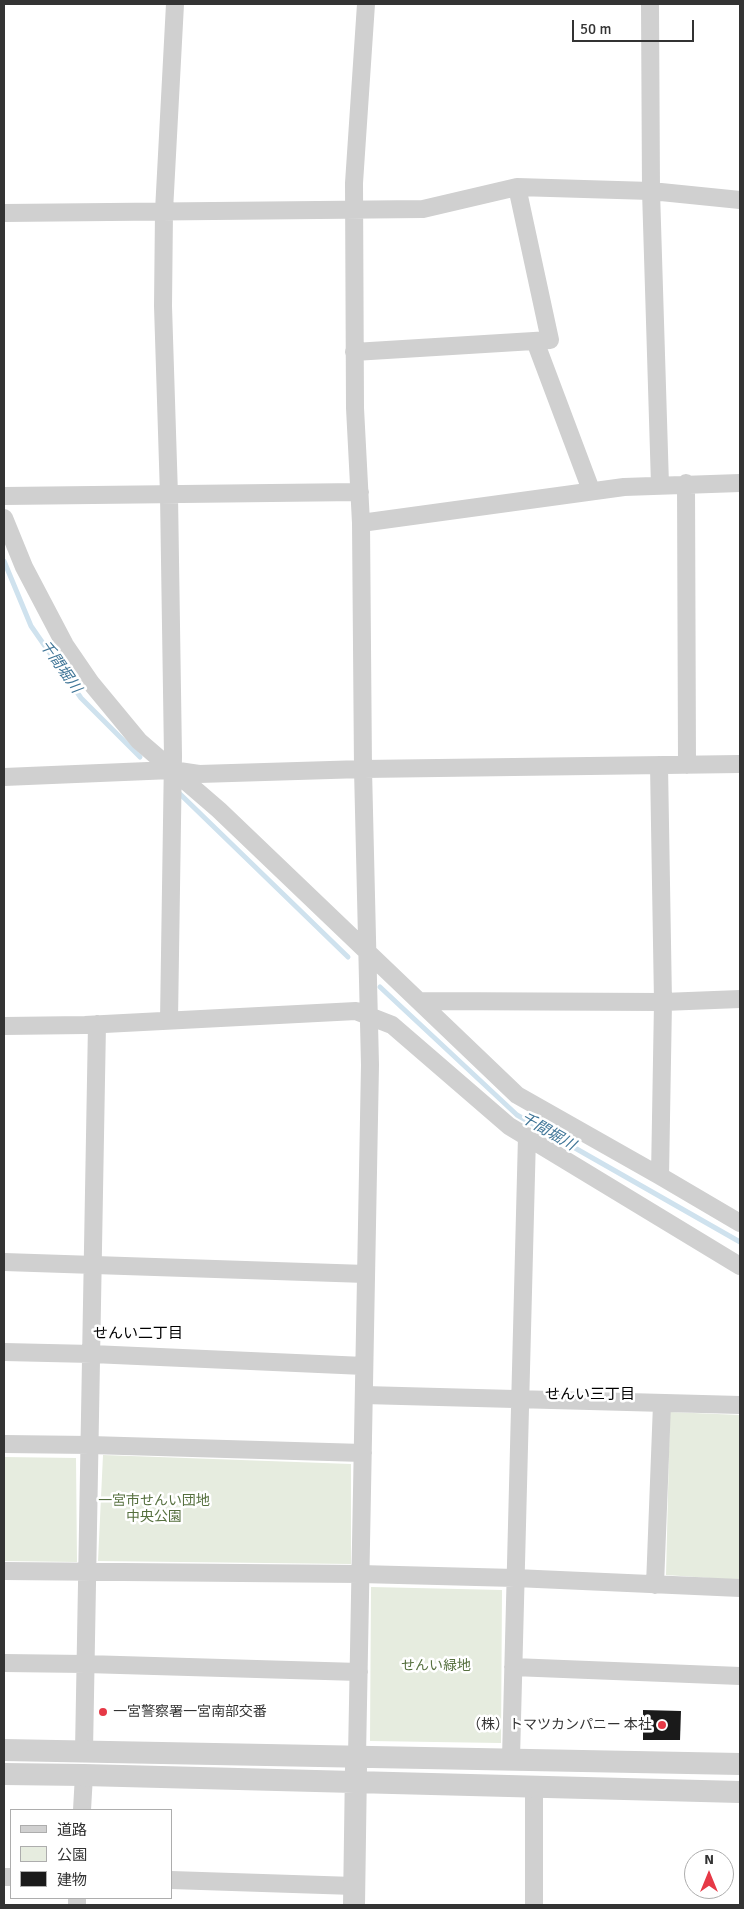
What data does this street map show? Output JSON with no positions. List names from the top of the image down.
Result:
{
  "districts": ["せんい二丁目", "せんい三丁目"],
  "water": ["千間堀川"],
  "parks": ["一宮市せんい団地 中央公園", "せんい緑地"],
  "places": ["一宮警察署一宮南部交番", "（株）トマツカンパニー 本社"],
  "legend": ["道路", "公園", "建物"],
  "scale_bar": "50 m",
  "north": "top"
}
